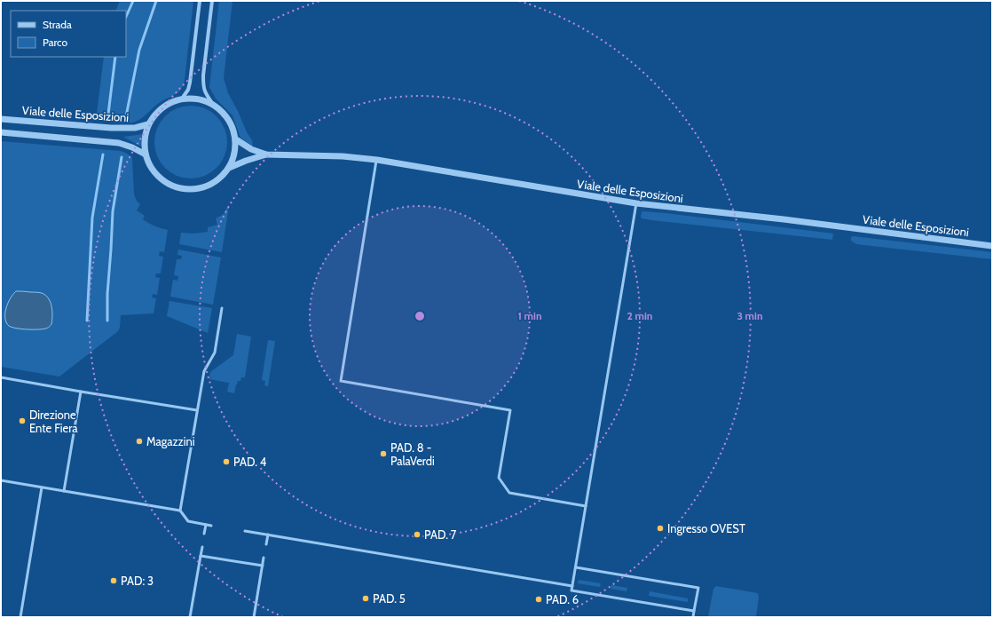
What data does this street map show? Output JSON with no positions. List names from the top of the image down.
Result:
{
  "streets": {
    "street": ["Viale delle Esposizioni"]
  },
  "places": [
    "Direzione Ente Fiera",
    "Magazzini",
    "PAD. 8 - PalaVerdi",
    "PAD. 4",
    "Ingresso OVEST",
    "PAD. 7",
    "PAD: 3",
    "PAD. 5",
    "PAD. 6"
  ],
  "legend": ["Strada", "Parco"],
  "rings": ["1 min", "2 min", "3 min"]
}
